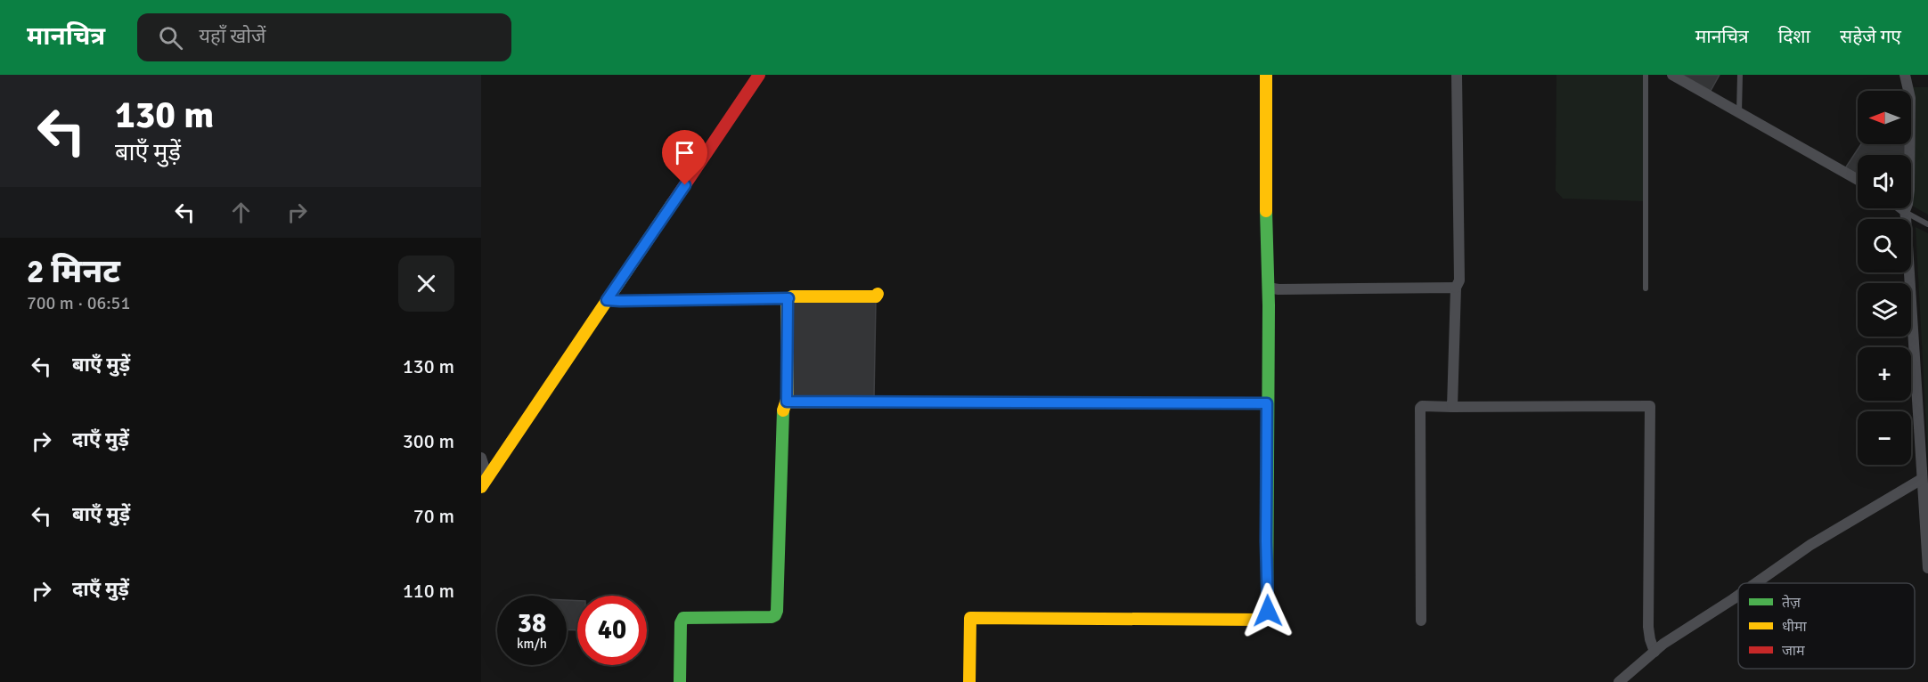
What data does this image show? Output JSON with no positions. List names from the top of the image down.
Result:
{
  "legend": ["तेज़", "धीमा", "जाम"],
  "north": "left",
  "page": {
    "header": "मानचित्र",
    "search": "यहाँ खोजें",
    "nav": ["मानचित्र", "दिशा", "सहेजे गए"],
    "turn": ["130 m", "बाएँ मुड़ें"],
    "map_buttons": ["+", "−"],
    "heading": ["2 मिनट", "700 m · 06:51"],
    "list": [
      {
        "name": "बाएँ मुड़ें",
        "value": "130 m"
      },
      {
        "name": "दाएँ मुड़ें",
        "value": "300 m"
      },
      {
        "name": "बाएँ मुड़ें",
        "value": "70 m"
      },
      {
        "name": "दाएँ मुड़ें",
        "value": "110 m"
      }
    ],
    "speed": "38 km/h",
    "limit": "40"
  }
}
